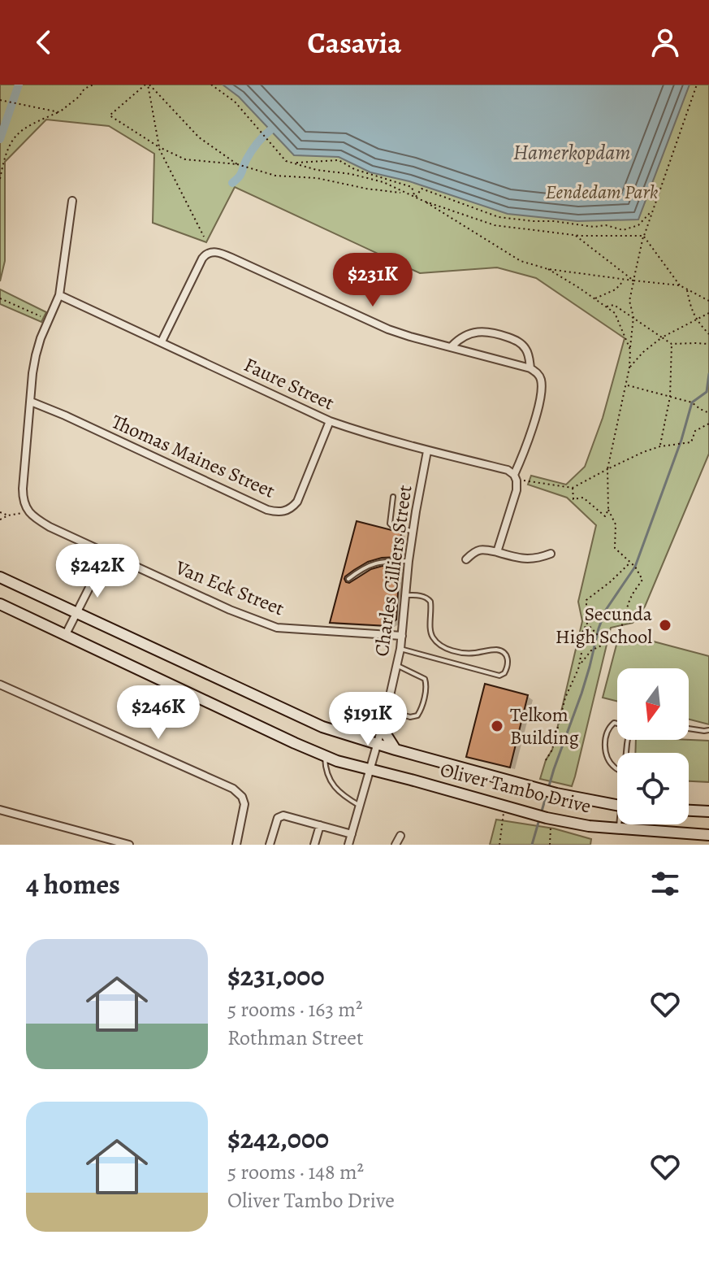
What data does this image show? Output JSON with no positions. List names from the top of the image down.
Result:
{
  "streets": {
    "street": [
      "Faure Street",
      "Thomas Maines Street",
      "Charles Cilliers Street",
      "Van Eck Street",
      "Oliver Tambo Drive"
    ]
  },
  "crossings": [
    ["Faure Street", "Thomas Maines Street"],
    ["Faure Street", "Charles Cilliers Street"],
    ["Charles Cilliers Street", "Van Eck Street"],
    ["Charles Cilliers Street", "Oliver Tambo Drive"]
  ],
  "water": ["Hamerkopdam"],
  "parks": ["Eendedam Park"],
  "places": ["Secunda High School", "Telkom Building"],
  "north": "bottom",
  "page": {
    "header": "Casavia",
    "price": [
      "$231K",
      "$242K",
      "$246K",
      "$191K"
    ],
    "heading": "4 homes",
    "list": [
      {
        "name": "$231,000",
        "note": "5 rooms · 163 m² · Rothman Street"
      },
      {
        "name": "$242,000",
        "note": "5 rooms · 148 m² · Oliver Tambo Drive"
      }
    ]
  }
}
